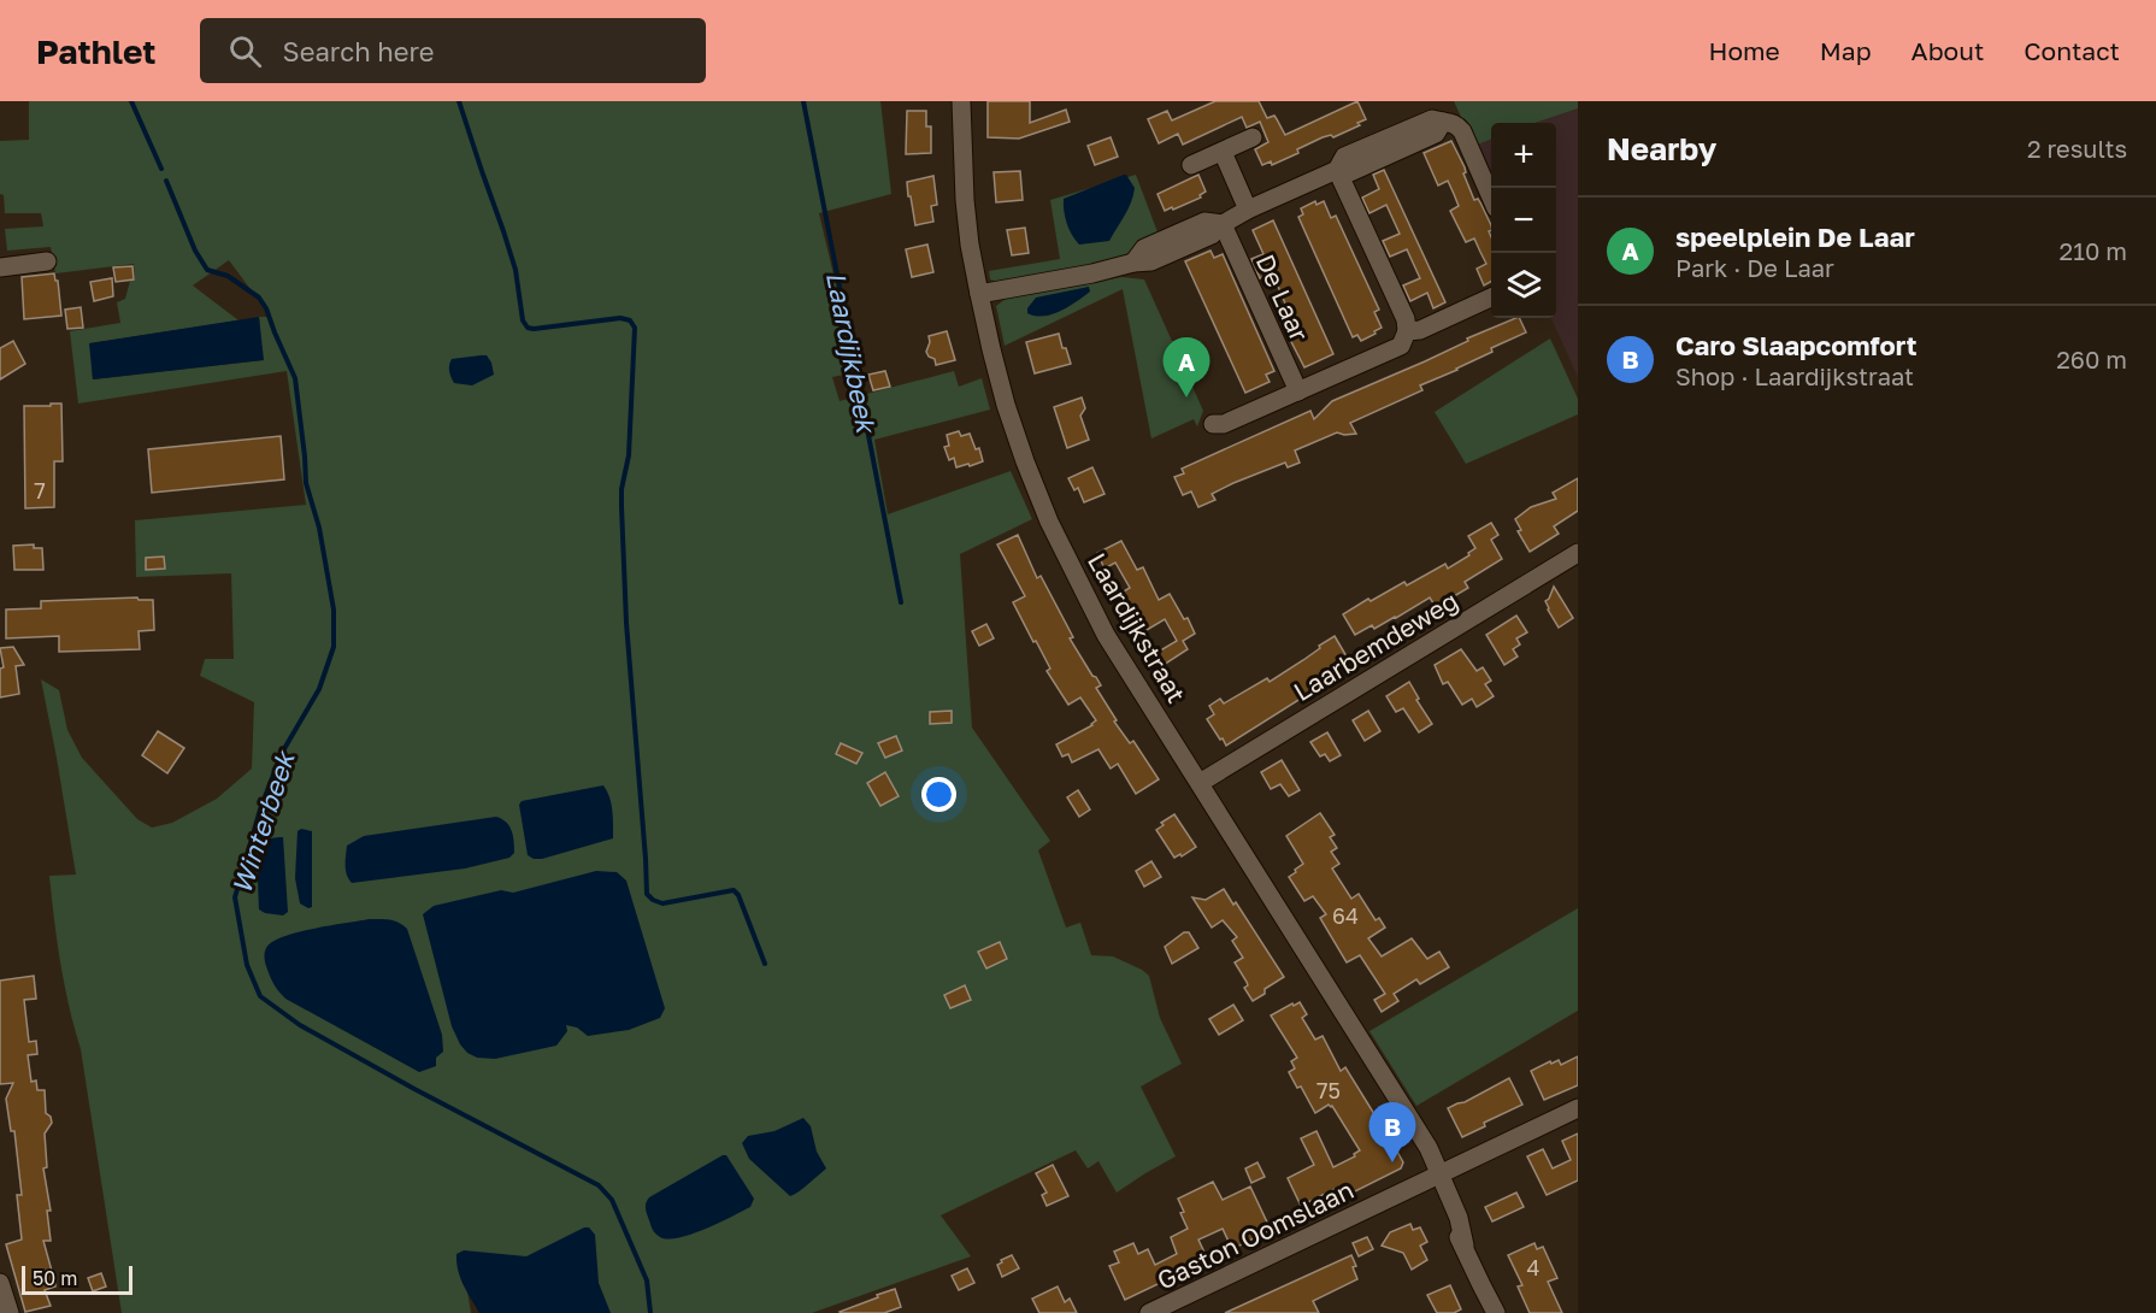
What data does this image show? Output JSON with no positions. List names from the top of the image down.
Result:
{
  "streets": {
    "street": [
      "De Laar",
      "Laardijkstraat",
      "Laarbemdeweg",
      "Gaston Oomslaan"
    ]
  },
  "crossings": [
    ["Laardijkstraat", "Laarbemdeweg"],
    ["Laardijkstraat", "Gaston Oomslaan"]
  ],
  "water": ["Laardijkbeek", "Winterbeek"],
  "house_numbers": [
    "7",
    "64",
    "75",
    "4"
  ],
  "scale_bar": "50 m",
  "page": {
    "header": "Pathlet",
    "search": "Search here",
    "nav": [
      "Home",
      "Map",
      "About",
      "Contact"
    ],
    "heading": ["Nearby", "2 results"],
    "map_buttons": ["+", "−"],
    "list": [
      {
        "mark": "A",
        "name": "speelplein De Laar",
        "note": "Park · De Laar",
        "value": "210 m"
      },
      {
        "mark": "B",
        "name": "Caro Slaapcomfort",
        "note": "Shop · Laardijkstraat",
        "value": "260 m"
      }
    ],
    "pins": ["A", "B"],
    "scale": "50 m"
  }
}
